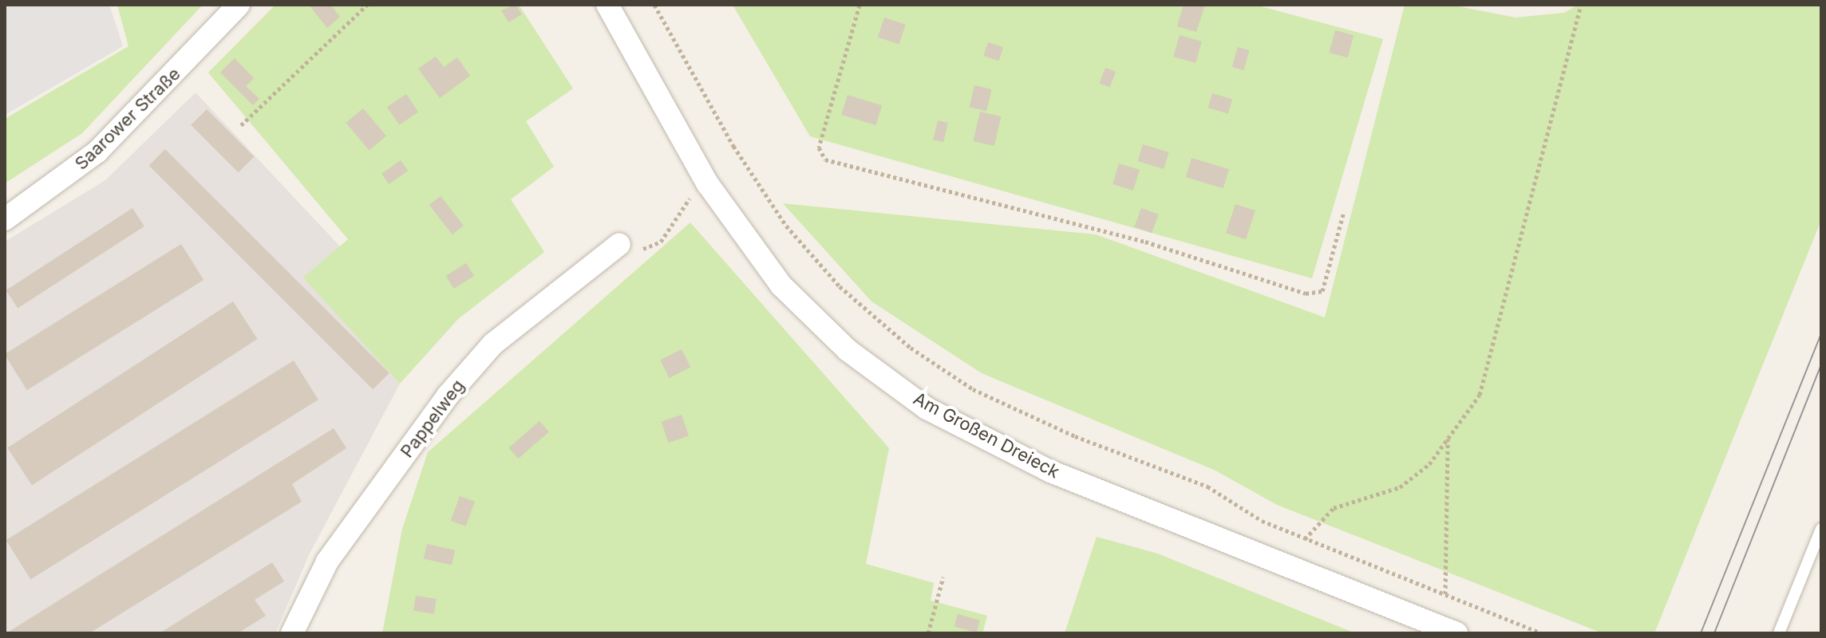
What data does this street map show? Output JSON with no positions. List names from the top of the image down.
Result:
{
  "streets": {
    "street": ["Saarower Straße", "Pappelweg", "Am Großen Dreieck"]
  }
}
